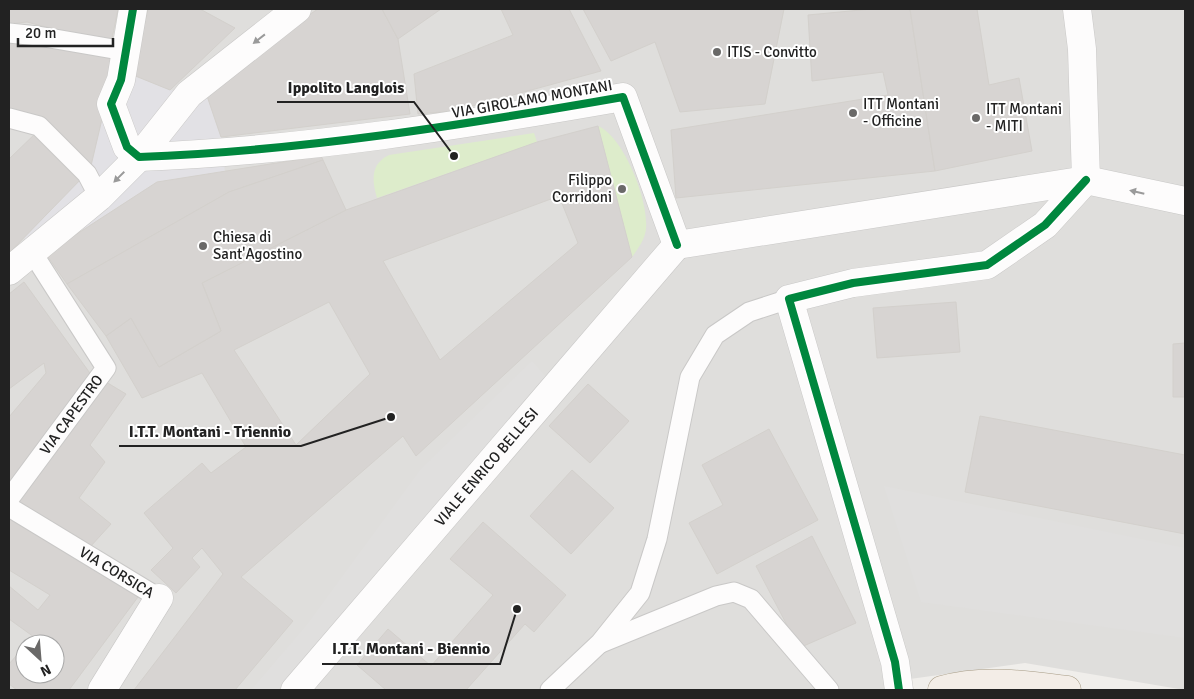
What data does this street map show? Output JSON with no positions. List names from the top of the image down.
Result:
{
  "streets": {
    "street": ["VIA GIROLAMO MONTANI", "VIALE ENRICO BELLESI", "VIA CORSICA"],
    "lane": ["VIA CAPESTRO"]
  },
  "crossings": [
    ["VIA GIROLAMO MONTANI", "VIALE ENRICO BELLESI"]
  ],
  "places": [
    "ITIS - Convitto",
    "ITT Montani - Officine",
    "ITT Montani - MITI",
    "Ippolito Langlois",
    "Filippo Corridoni",
    "Chiesa di Sant'Agostino",
    "I.T.T. Montani - Triennio",
    "I.T.T. Montani - Biennio"
  ],
  "scale_bar": "20 m",
  "north": "bottom right"
}
